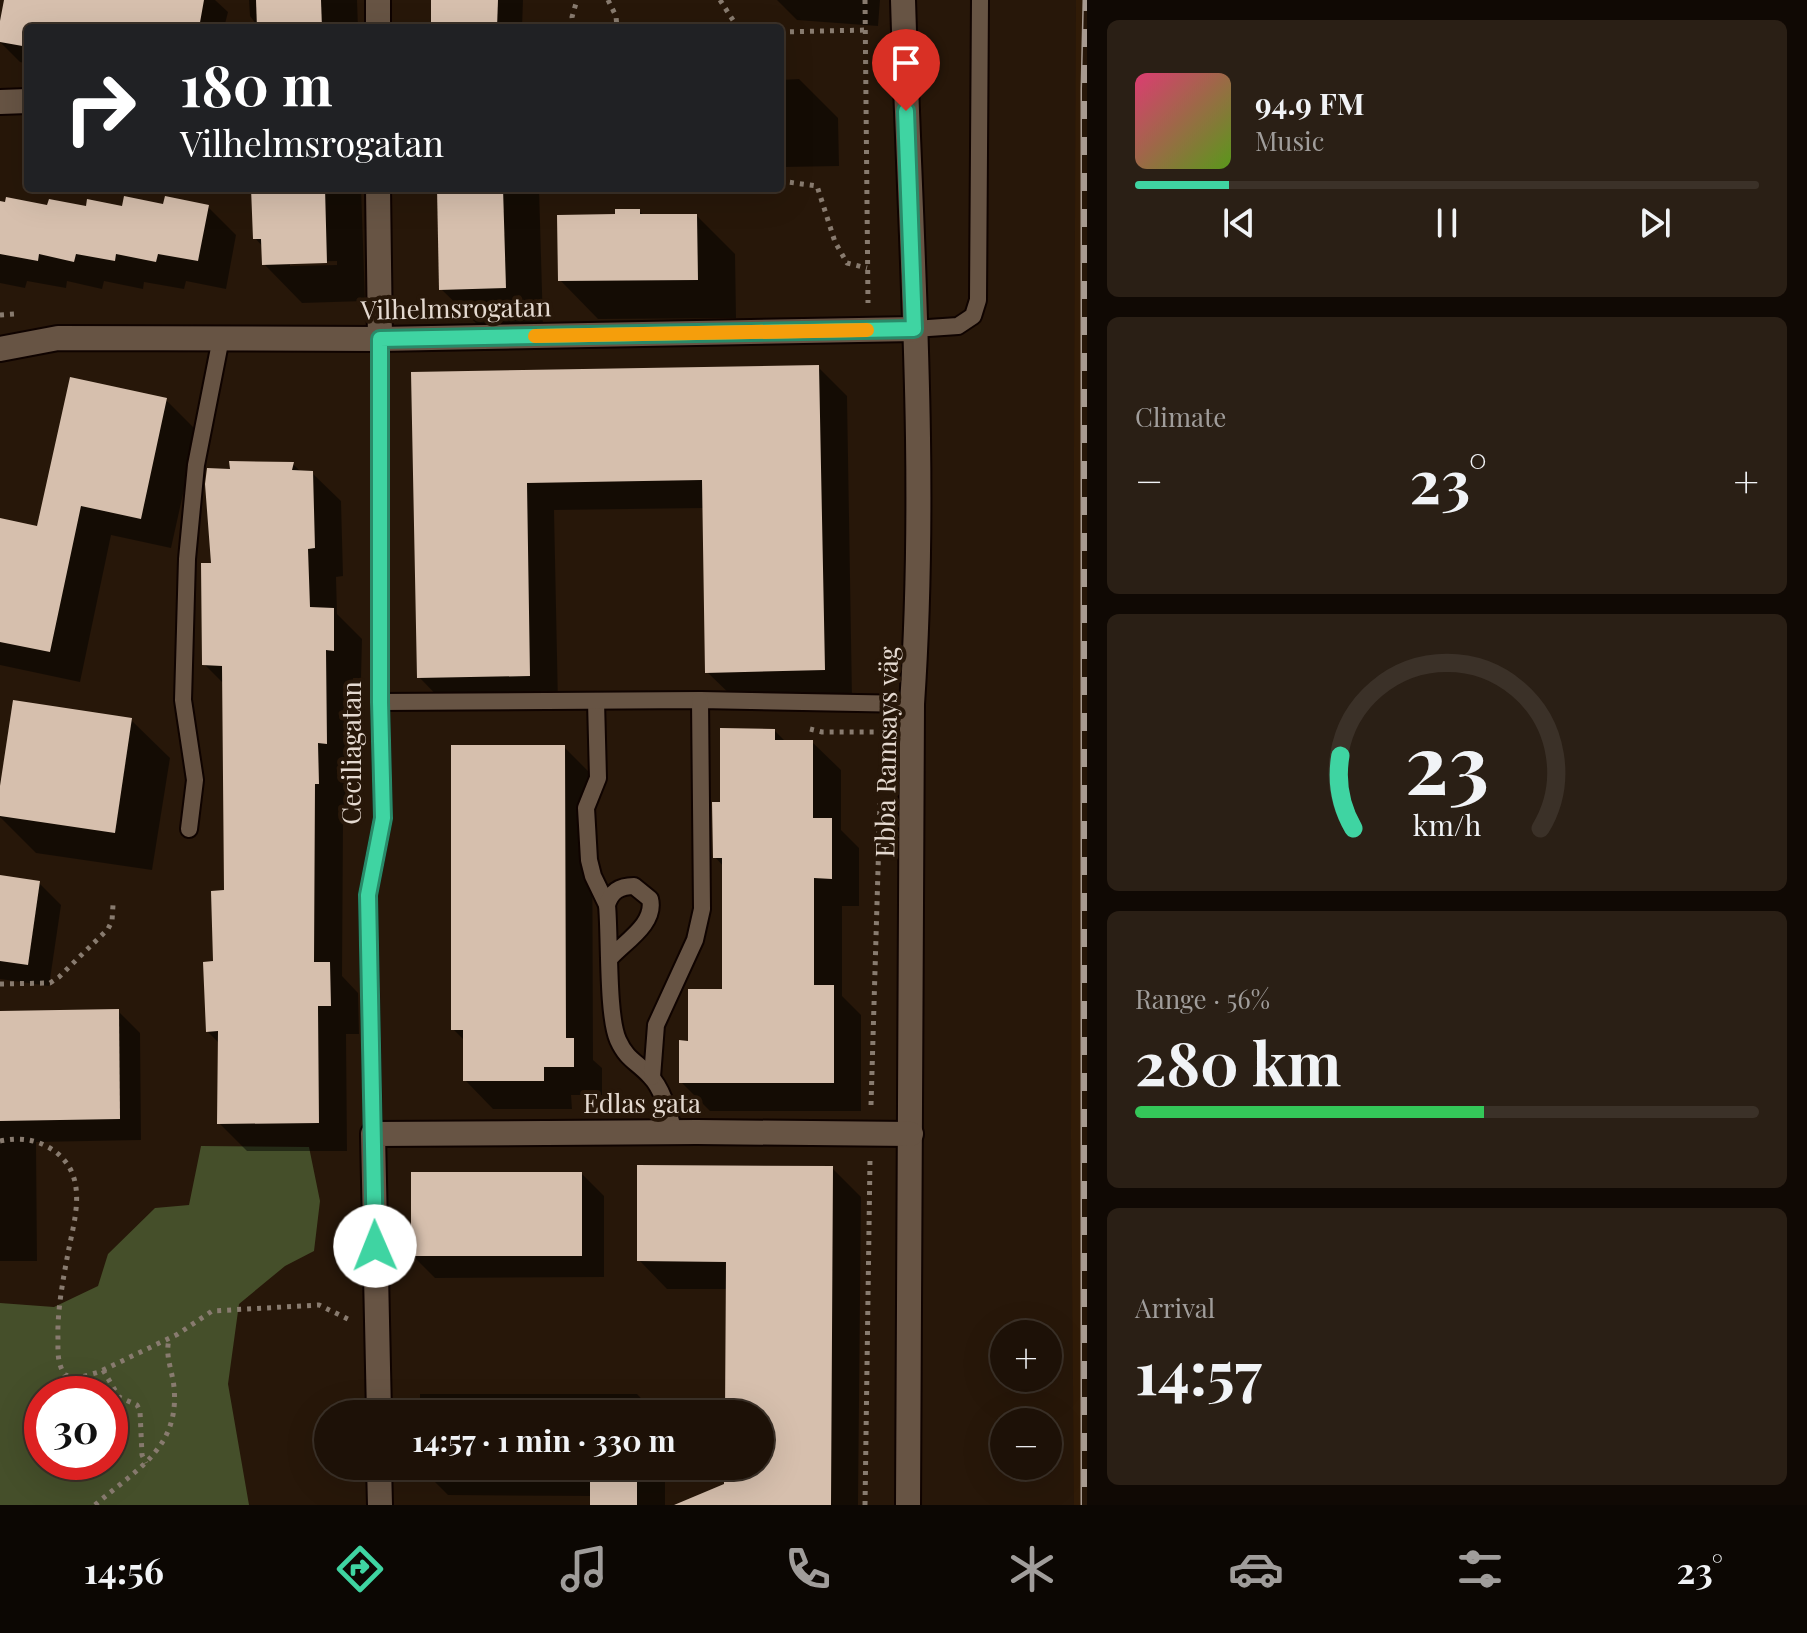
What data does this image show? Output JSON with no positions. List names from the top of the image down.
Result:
{
  "streets": {
    "street": [
      "Vilhelmsrogatan",
      "Ebba Ramsays väg",
      "Ceciliagatan",
      "Edlas gata"
    ]
  },
  "crossings": [
    ["Vilhelmsrogatan", "Ebba Ramsays väg"],
    ["Vilhelmsrogatan", "Ceciliagatan"],
    ["Ebba Ramsays väg", "Edlas gata"],
    ["Ceciliagatan", "Edlas gata"]
  ],
  "page": {
    "turn": ["180 m", "Vilhelmsrogatan"],
    "song": ["94.9 FM", "Music"],
    "tile": [
      "Climate",
      ["Range · 56%", "280 km"],
      ["Arrival", "14:57"]
    ],
    "heat": ["−", "23°", "+"],
    "map_buttons": ["+", "−"],
    "limit": "30",
    "trip": "14:57 · 1 min · 330 m",
    "tabs": ["14:56", "23°"],
    "gauge": ["23", "km/h"]
  }
}
